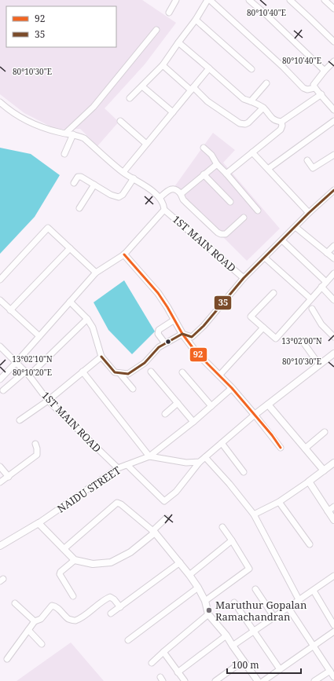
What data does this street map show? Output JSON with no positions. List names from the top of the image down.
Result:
{
  "streets": {
    "street": ["1ST MAIN ROAD", "NAIDU STREET"]
  },
  "crossings": [
    ["1ST MAIN ROAD", "NAIDU STREET"]
  ],
  "places": ["Maruthur Gopalan Ramachandran"],
  "lines": ["transit line 35", "transit line 92"],
  "legend": ["92", "35"],
  "scale_bar": "100 m",
  "coordinates": [
    "80°10'40\"E",
    "80°10'30\"E",
    "13°02'00\"N",
    "13°02'10\"N",
    "80°10'20\"E"
  ]
}
